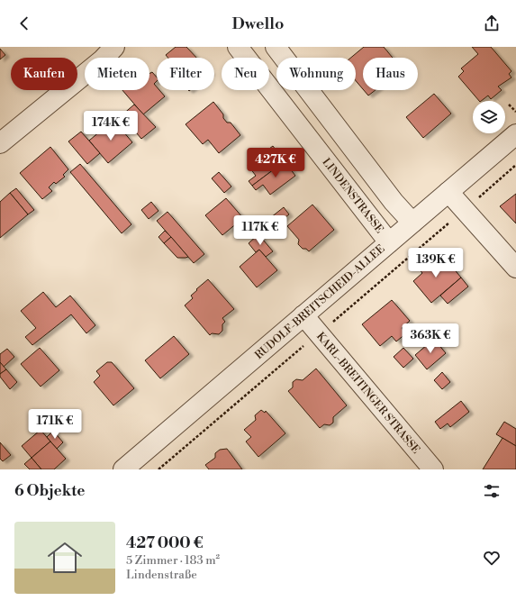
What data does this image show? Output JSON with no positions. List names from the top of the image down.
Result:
{
  "streets": {
    "street": ["LINDENSTRASSE", "RUDOLF-BREITSCHEID-ALLEE", "KARL-BREITINGER STRASSE"]
  },
  "crossings": [
    ["LINDENSTRASSE", "RUDOLF-BREITSCHEID-ALLEE"],
    ["RUDOLF-BREITSCHEID-ALLEE", "KARL-BREITINGER STRASSE"]
  ],
  "page": {
    "header": "Dwello",
    "chip": [
      "Kaufen",
      "Mieten",
      "Filter",
      "Neu",
      "Wohnung",
      "Haus"
    ],
    "price": [
      "174K €",
      "427K €",
      "117K €",
      "139K €",
      "363K €",
      "171K €"
    ],
    "heading": "6 Objekte",
    "list": [
      {
        "name": "427 000 €",
        "note": "5 Zimmer · 183 m² · Lindenstraße"
      }
    ]
  }
}
